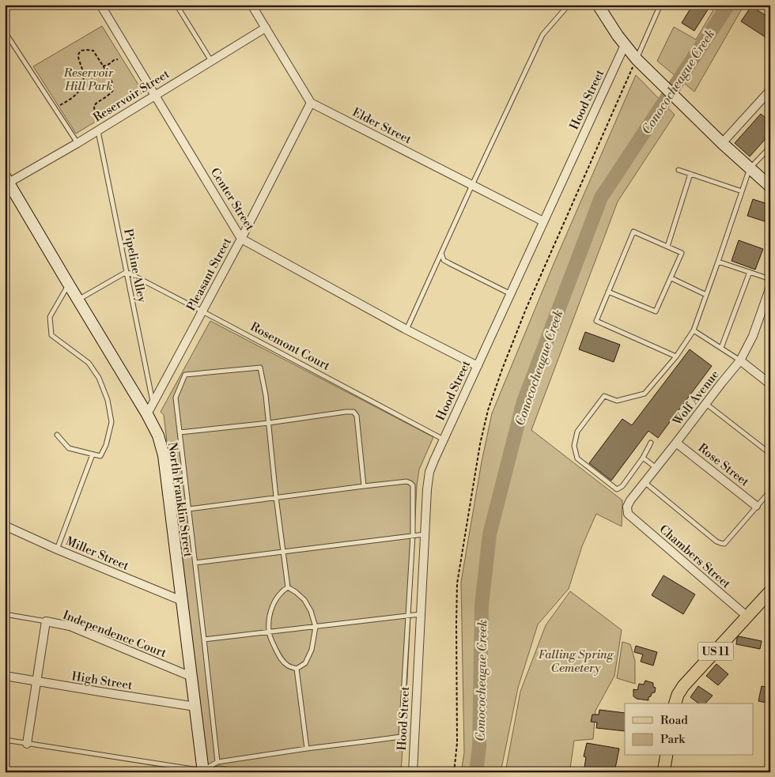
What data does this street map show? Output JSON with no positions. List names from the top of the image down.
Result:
{
  "streets": {
    "main road": ["US 11"],
    "street": [
      "Reservoir Street",
      "Hood Street",
      "Elder Street",
      "Center Street",
      "Pleasant Street",
      "Wolf Avenue",
      "Rose Street",
      "North Franklin Street",
      "Miller Street",
      "Chambers Street",
      "Independence Court",
      "High Street"
    ],
    "lane": ["Pipeline Alley", "Rosemont Court"]
  },
  "crossings": [
    ["Reservoir Street", "Center Street"],
    ["Reservoir Street", "Pipeline Alley"],
    ["Reservoir Street", "North Franklin Street"],
    ["Hood Street", "Elder Street"],
    ["Hood Street", "Center Street"],
    ["Hood Street", "Rosemont Court"],
    ["Elder Street", "Pleasant Street"],
    ["Center Street", "Pleasant Street"],
    ["Pipeline Alley", "Pleasant Street"],
    ["Pipeline Alley", "Rosemont Court"],
    ["Pipeline Alley", "North Franklin Street"],
    ["Pleasant Street", "Rosemont Court"],
    ["Pleasant Street", "North Franklin Street"],
    ["Wolf Avenue", "Rose Street"],
    ["Wolf Avenue", "Chambers Street"],
    ["North Franklin Street", "Miller Street"],
    ["North Franklin Street", "Independence Court"],
    ["North Franklin Street", "High Street"],
    ["Chambers Street", "US 11"]
  ],
  "water": ["Conococheague Creek"],
  "parks": ["Reservoir Hill Park", "Falling Spring Cemetery"],
  "legend": ["Road", "Park"]
}
